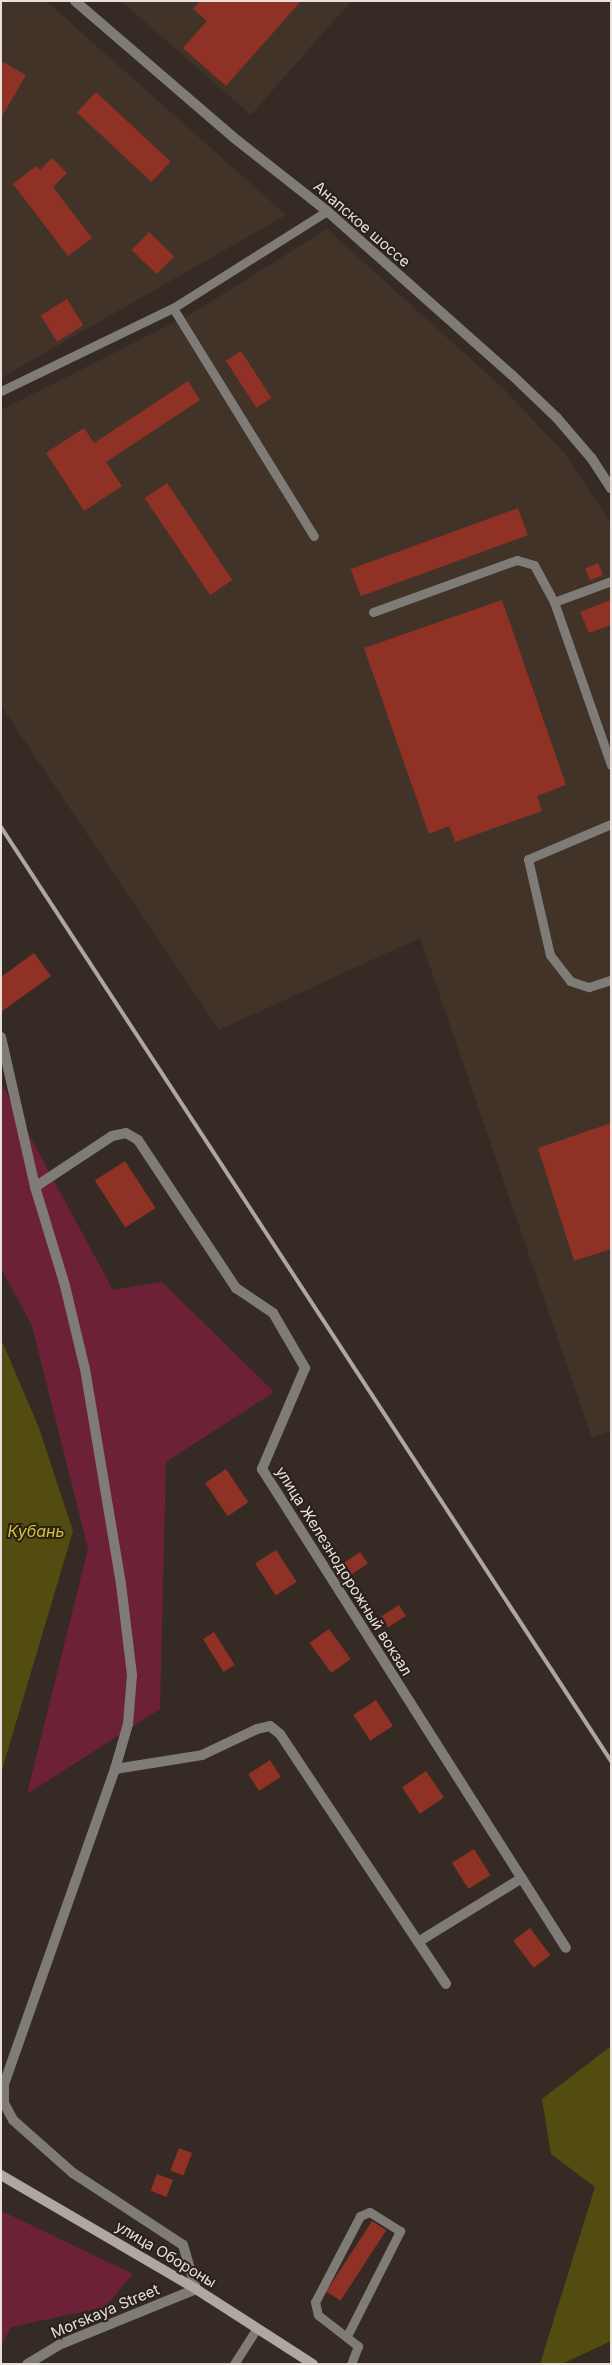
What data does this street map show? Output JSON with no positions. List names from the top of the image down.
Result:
{
  "streets": {
    "main road": ["улица Обороны"],
    "street": ["Анапское шоссе", "улица Железнодорожный вокзал", "Morskaya Street"]
  },
  "crossings": [
    ["улица Обороны", "Morskaya Street"]
  ],
  "water": ["Кубань"]
}
